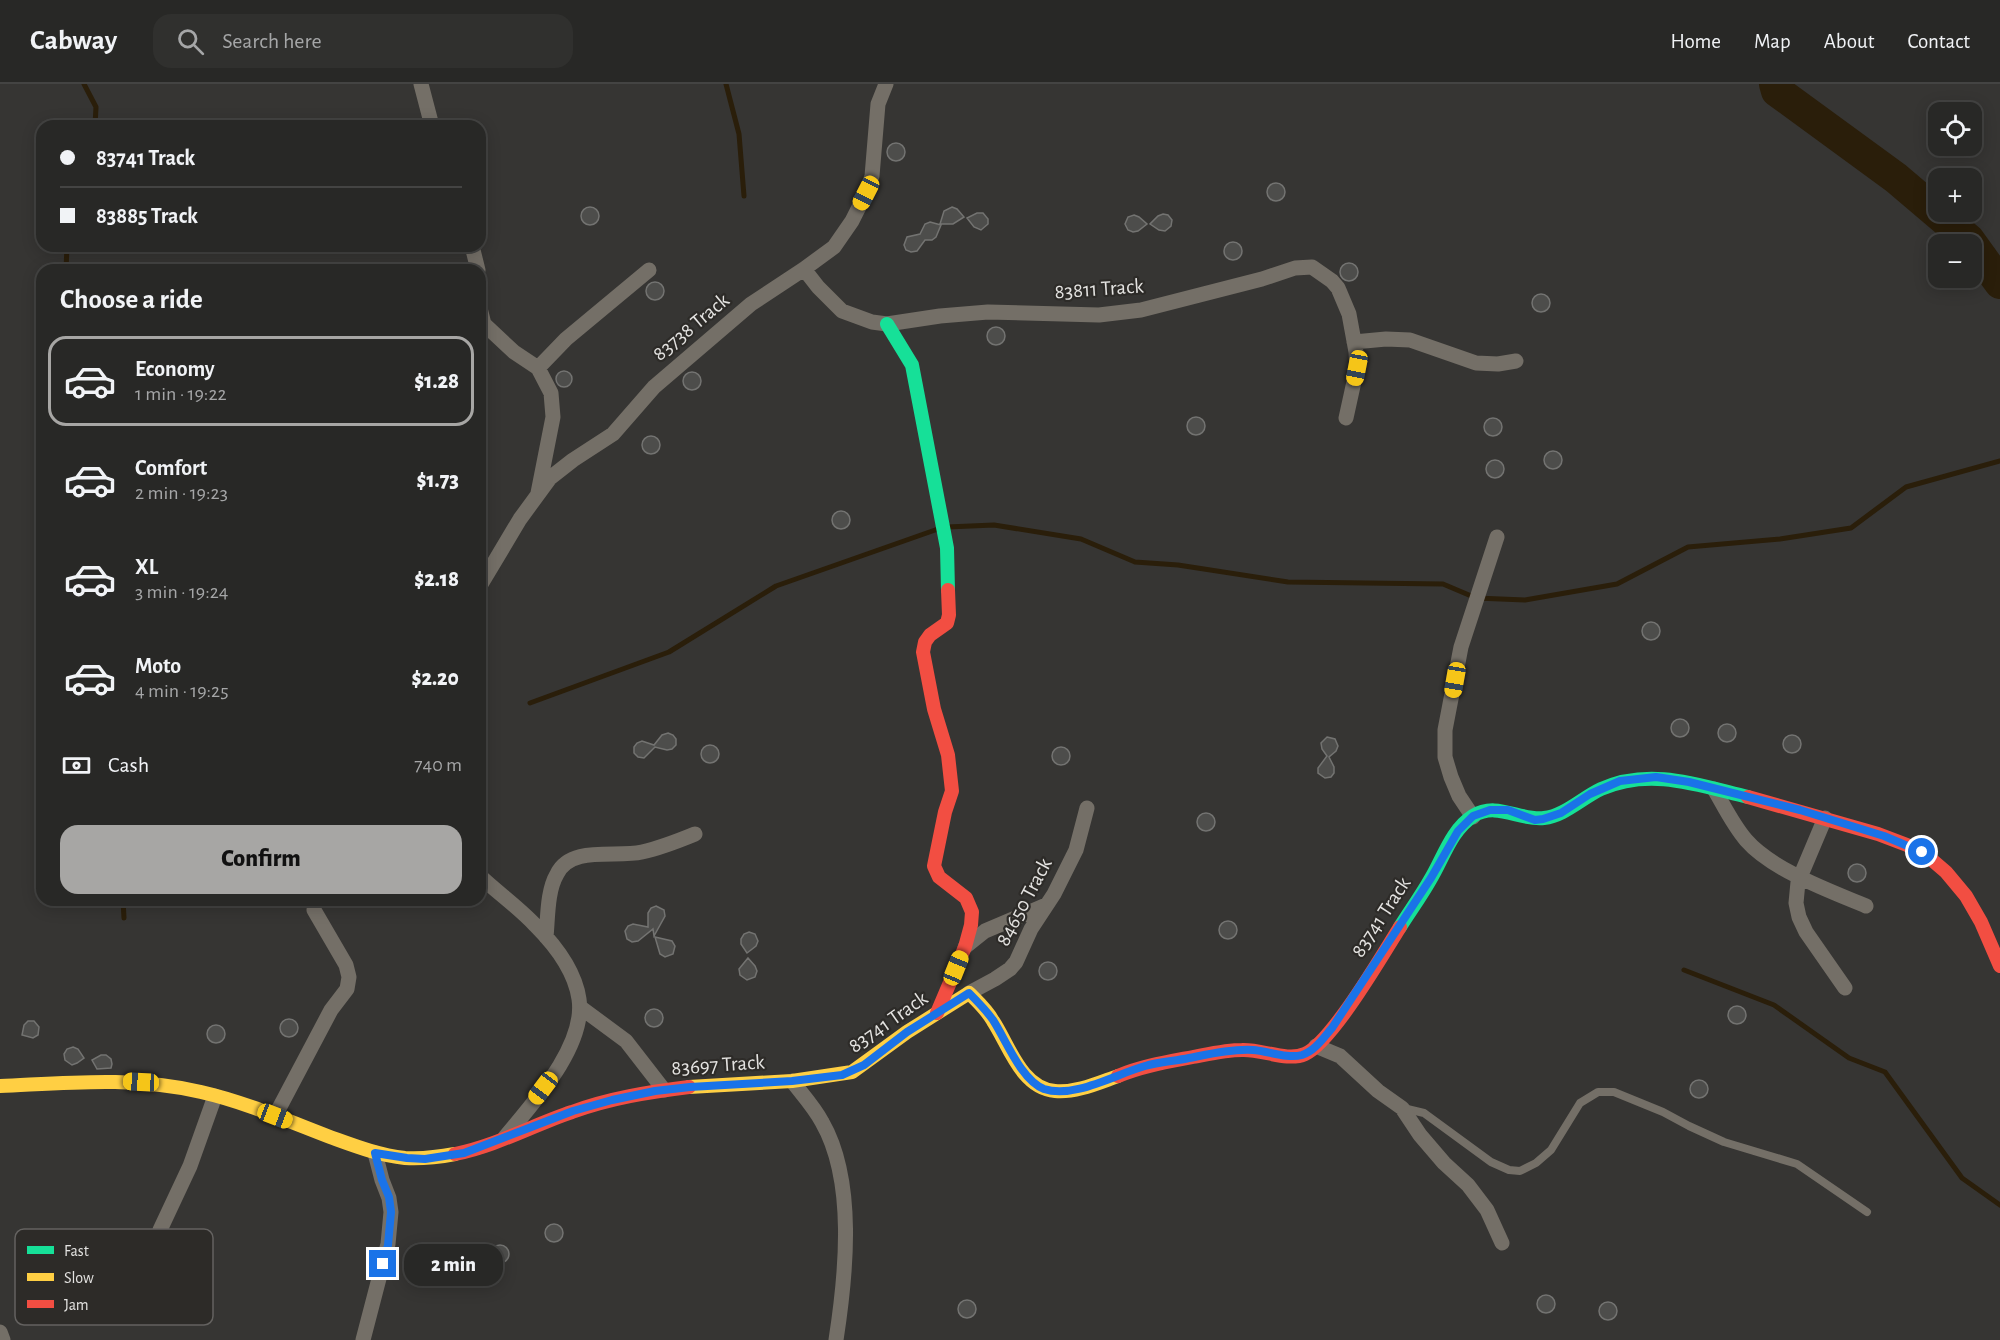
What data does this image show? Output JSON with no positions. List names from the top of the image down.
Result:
{
  "streets": {
    "street": [
      "83811 Track",
      "83738 Track",
      "84650 Track",
      "83741 Track",
      "83697 Track"
    ]
  },
  "crossings": [
    ["83811 Track", "83738 Track"],
    ["84650 Track", "83741 Track"],
    ["83741 Track", "83697 Track"]
  ],
  "legend": ["Fast", "Slow", "Jam"],
  "page": {
    "header": "Cabway",
    "search": "Search here",
    "nav": [
      "Home",
      "Map",
      "About",
      "Contact"
    ],
    "map_buttons": ["+", "−"],
    "banner": ["83741 Track", "83885 Track"],
    "heading": "Choose a ride",
    "list": [
      {
        "name": "Economy",
        "note": "1 min · 19:22",
        "value": "$1.28"
      },
      {
        "name": "Comfort",
        "note": "2 min · 19:23",
        "value": "$1.73"
      },
      {
        "name": "XL",
        "note": "3 min · 19:24",
        "value": "$2.18"
      },
      {
        "name": "Moto",
        "note": "4 min · 19:25",
        "value": "$2.20"
      }
    ],
    "pay": ["Cash", "740 m"],
    "buttons": "Confirm",
    "bubble": "2 min"
  }
}
